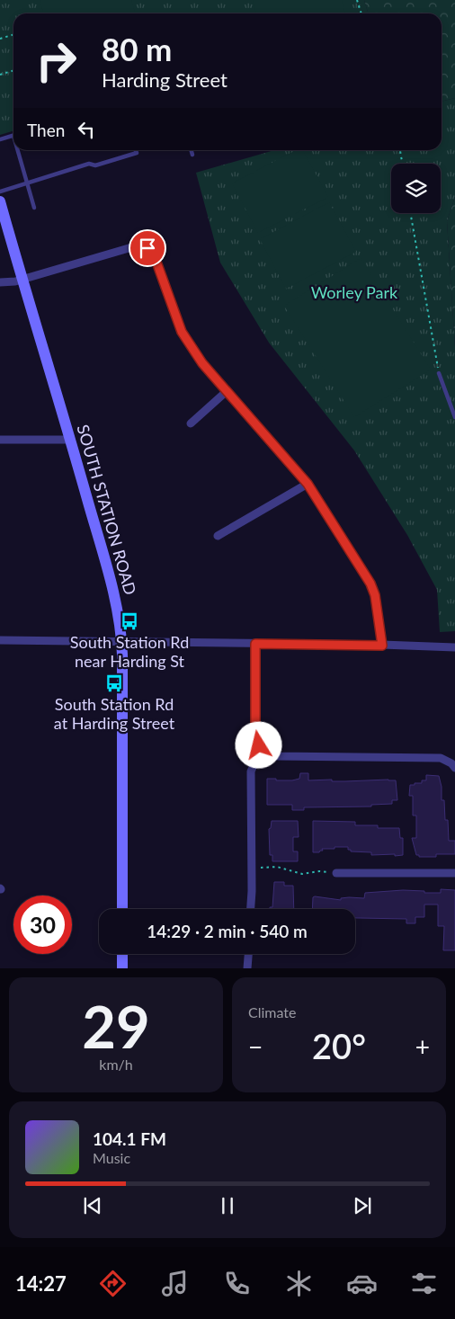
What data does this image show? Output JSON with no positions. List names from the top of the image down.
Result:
{
  "streets": {
    "main road": ["SOUTH STATION ROAD"]
  },
  "parks": ["Worley Park"],
  "places": {
    "bus stop": ["South Station Rd near Harding St", "South Station Rd at Harding Street"]
  },
  "page": {
    "turn": ["80 m", "Harding Street"],
    "then": "Then",
    "limit": "30",
    "trip": "14:29 · 2 min · 540 m",
    "tile": [
      ["29", "km/h"],
      "Climate"
    ],
    "heat": ["−", "20°", "+"],
    "song": ["104.1 FM", "Music"],
    "tabs": "14:27"
  }
}
